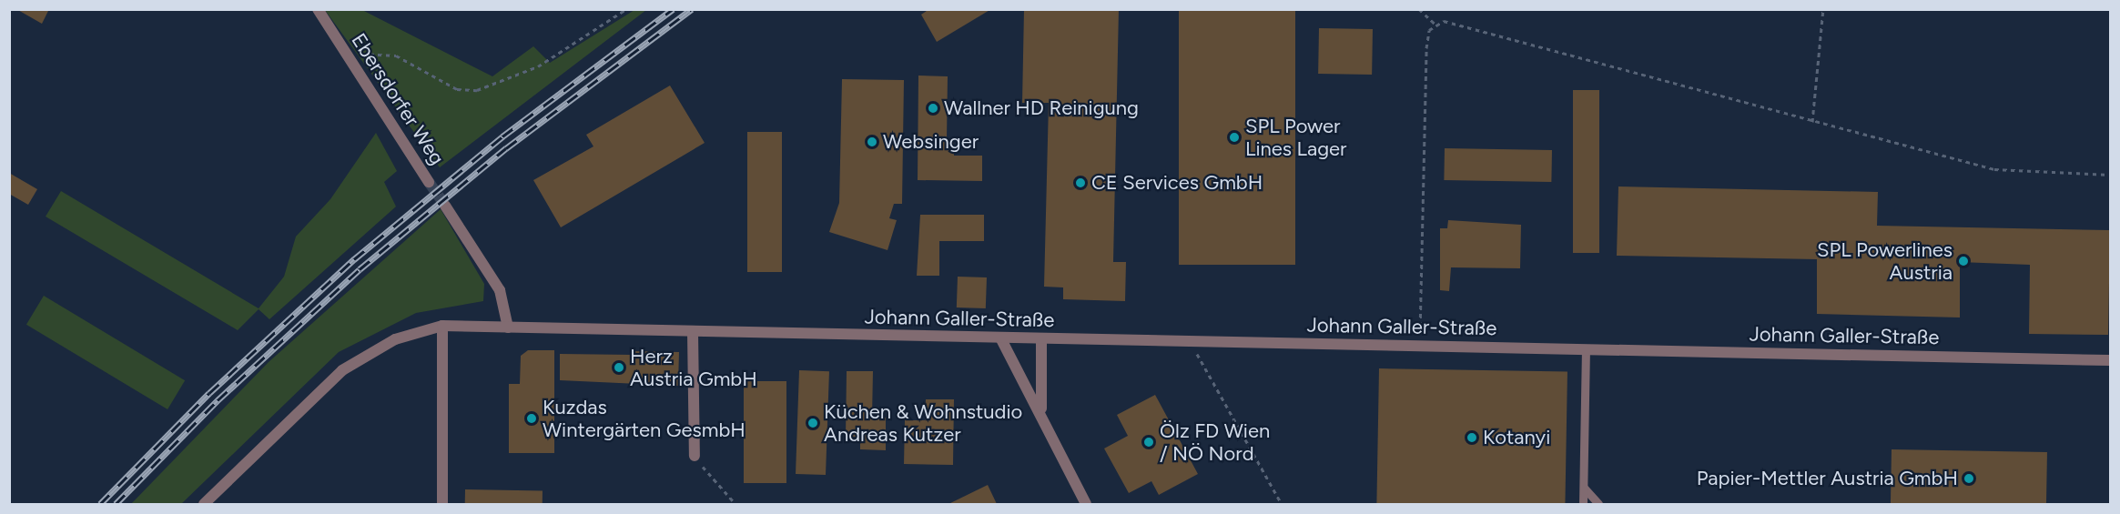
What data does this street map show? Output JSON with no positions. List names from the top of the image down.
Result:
{
  "streets": {
    "street": ["Ebersdorfer Weg", "Johann Galler-Straße"]
  },
  "places": [
    "Wallner HD Reinigung",
    "SPL Power Lines Lager",
    "Websinger",
    "CE Services GmbH",
    "SPL Powerlines Austria",
    "Herz Austria GmbH",
    "Kuzdas Wintergärten GesmbH",
    "Küchen & Wohnstudio Andreas Kutzer",
    "Kotanyi",
    "Ölz FD Wien / NÖ Nord",
    "Papier-Mettler Austria GmbH"
  ]
}
